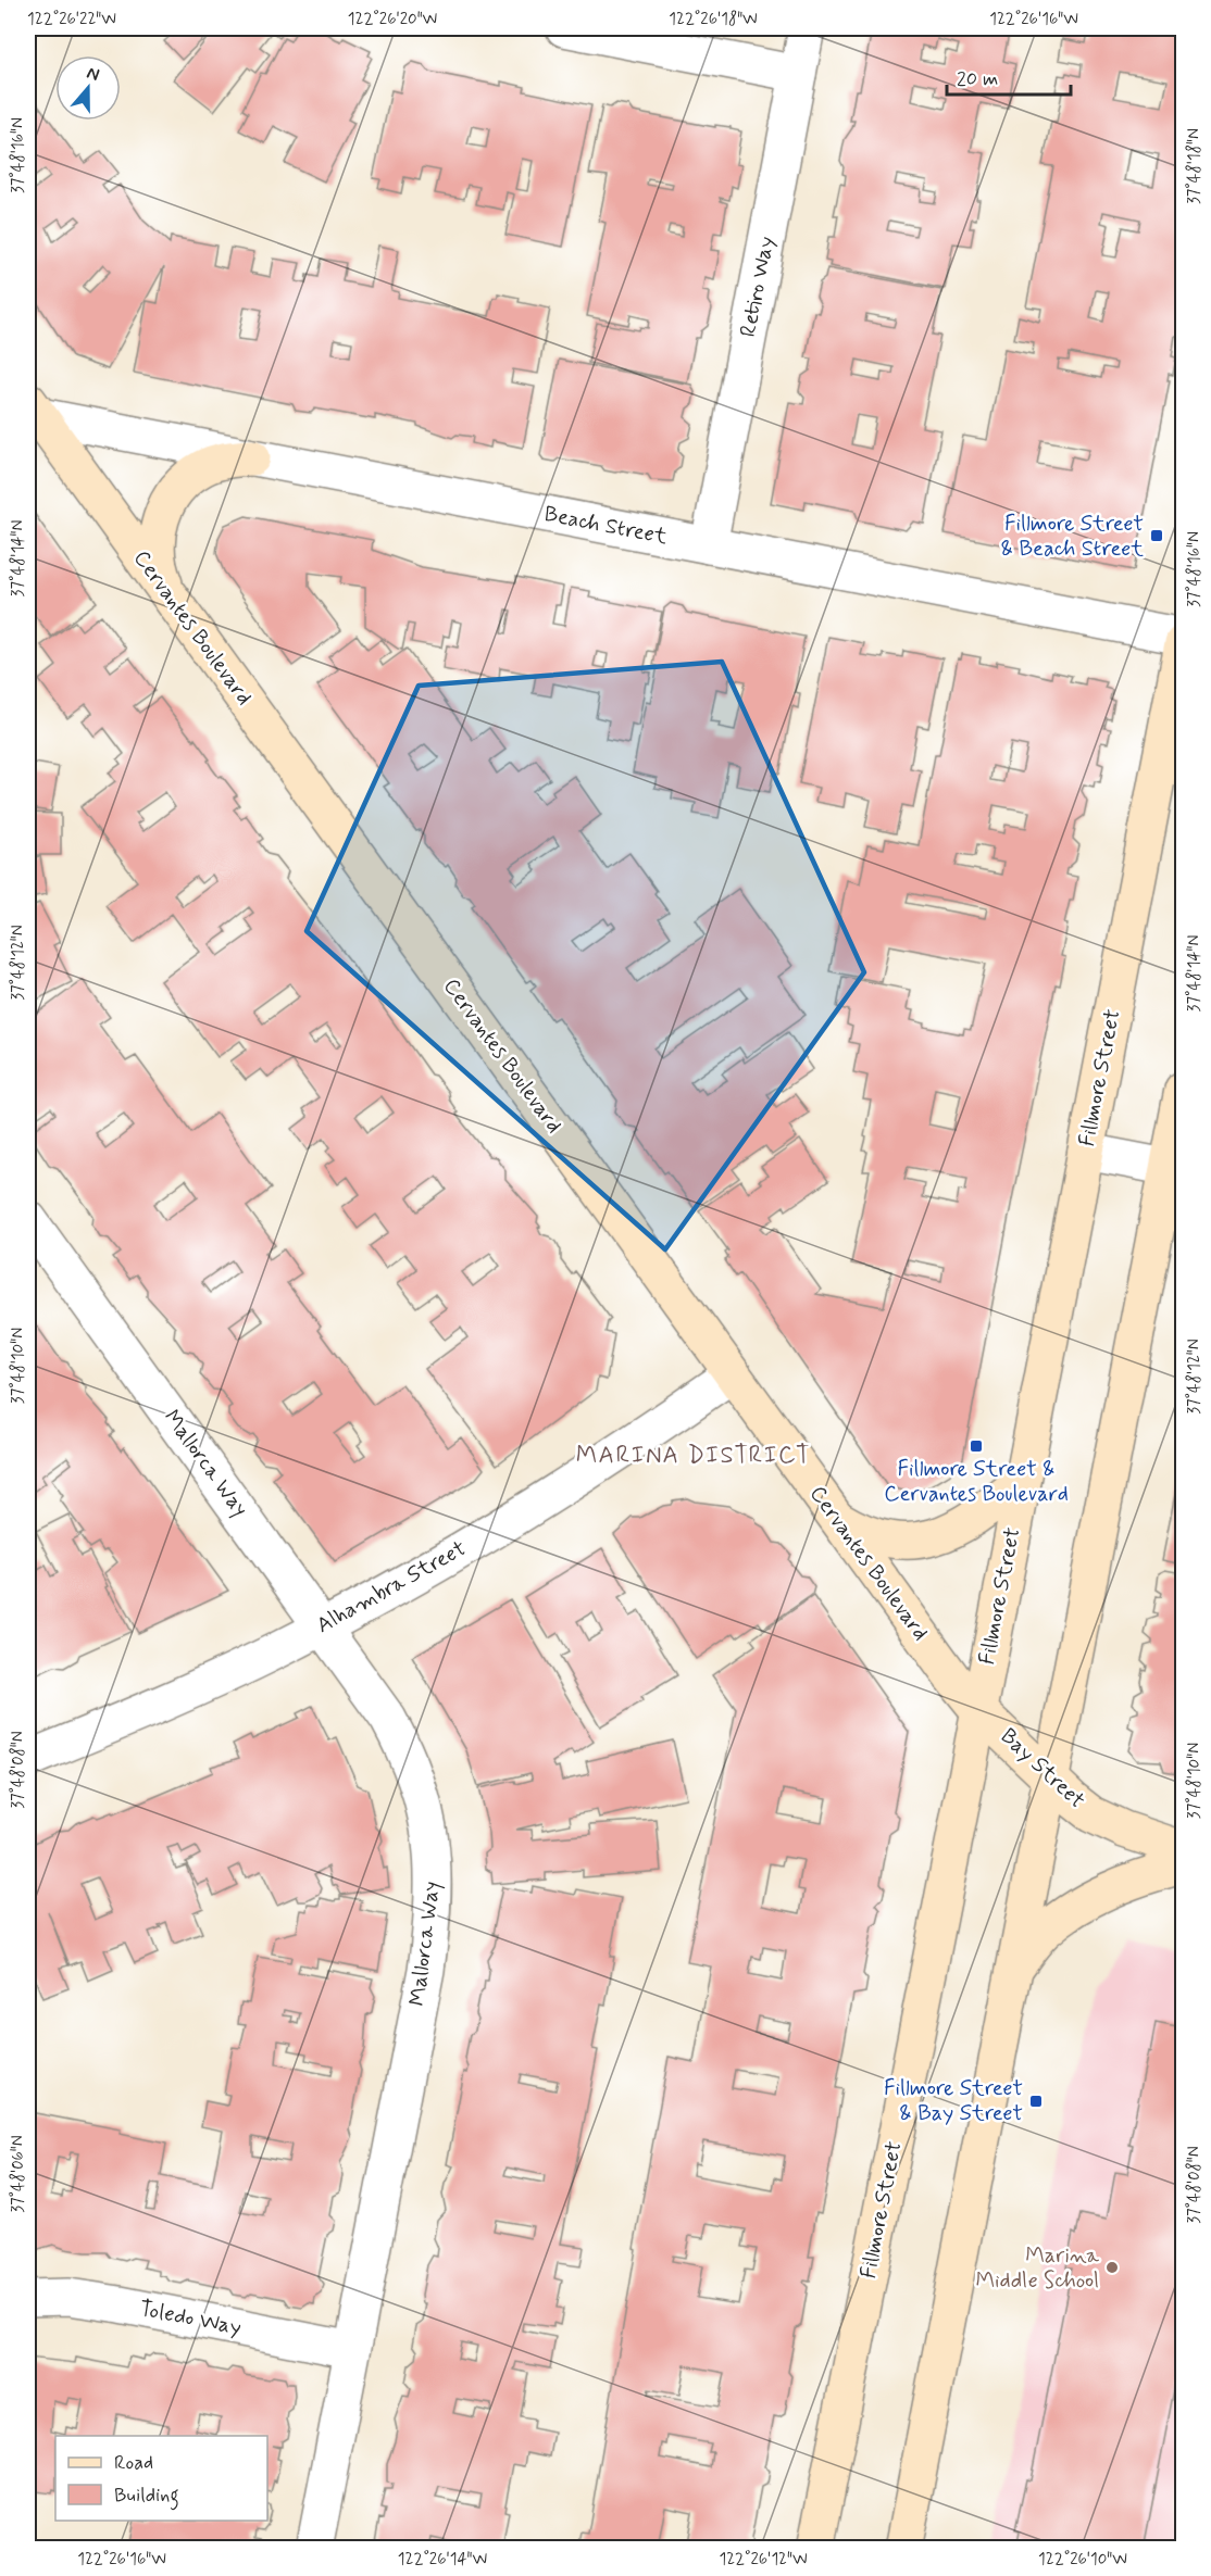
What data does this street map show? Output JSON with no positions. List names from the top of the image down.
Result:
{
  "streets": {
    "street": [
      "Retiro Way",
      "Beach Street",
      "Cervantes Boulevard",
      "Fillmore Street",
      "Mallorca Way",
      "Alhambra Street",
      "Bay Street",
      "Toledo Way"
    ]
  },
  "crossings": [
    ["Retiro Way", "Beach Street"],
    ["Beach Street", "Cervantes Boulevard"],
    ["Cervantes Boulevard", "Fillmore Street"],
    ["Cervantes Boulevard", "Alhambra Street"],
    ["Cervantes Boulevard", "Bay Street"],
    ["Fillmore Street", "Bay Street"],
    ["Mallorca Way", "Alhambra Street"],
    ["Mallorca Way", "Toledo Way"]
  ],
  "districts": ["MARINA DISTRICT"],
  "places": {
    "transit": ["Fillmore Street & Beach Street", "Fillmore Street & Cervantes Boulevard", "Fillmore Street & Bay Street"],
    "other": ["Marina Middle School"]
  },
  "legend": ["Road", "Building"],
  "scale_bar": "20 m",
  "north": "top",
  "coordinates": [
    "122°26'22\"W",
    "122°26'20\"W",
    "122°26'18\"W",
    "122°26'16\"W",
    "37°48'16\"N",
    "37°48'18\"N",
    "37°48'14\"N",
    "37°48'12\"N",
    "37°48'10\"N",
    "37°48'08\"N",
    "37°48'06\"N",
    "122°26'14\"W",
    "122°26'12\"W",
    "122°26'10\"W"
  ]
}
